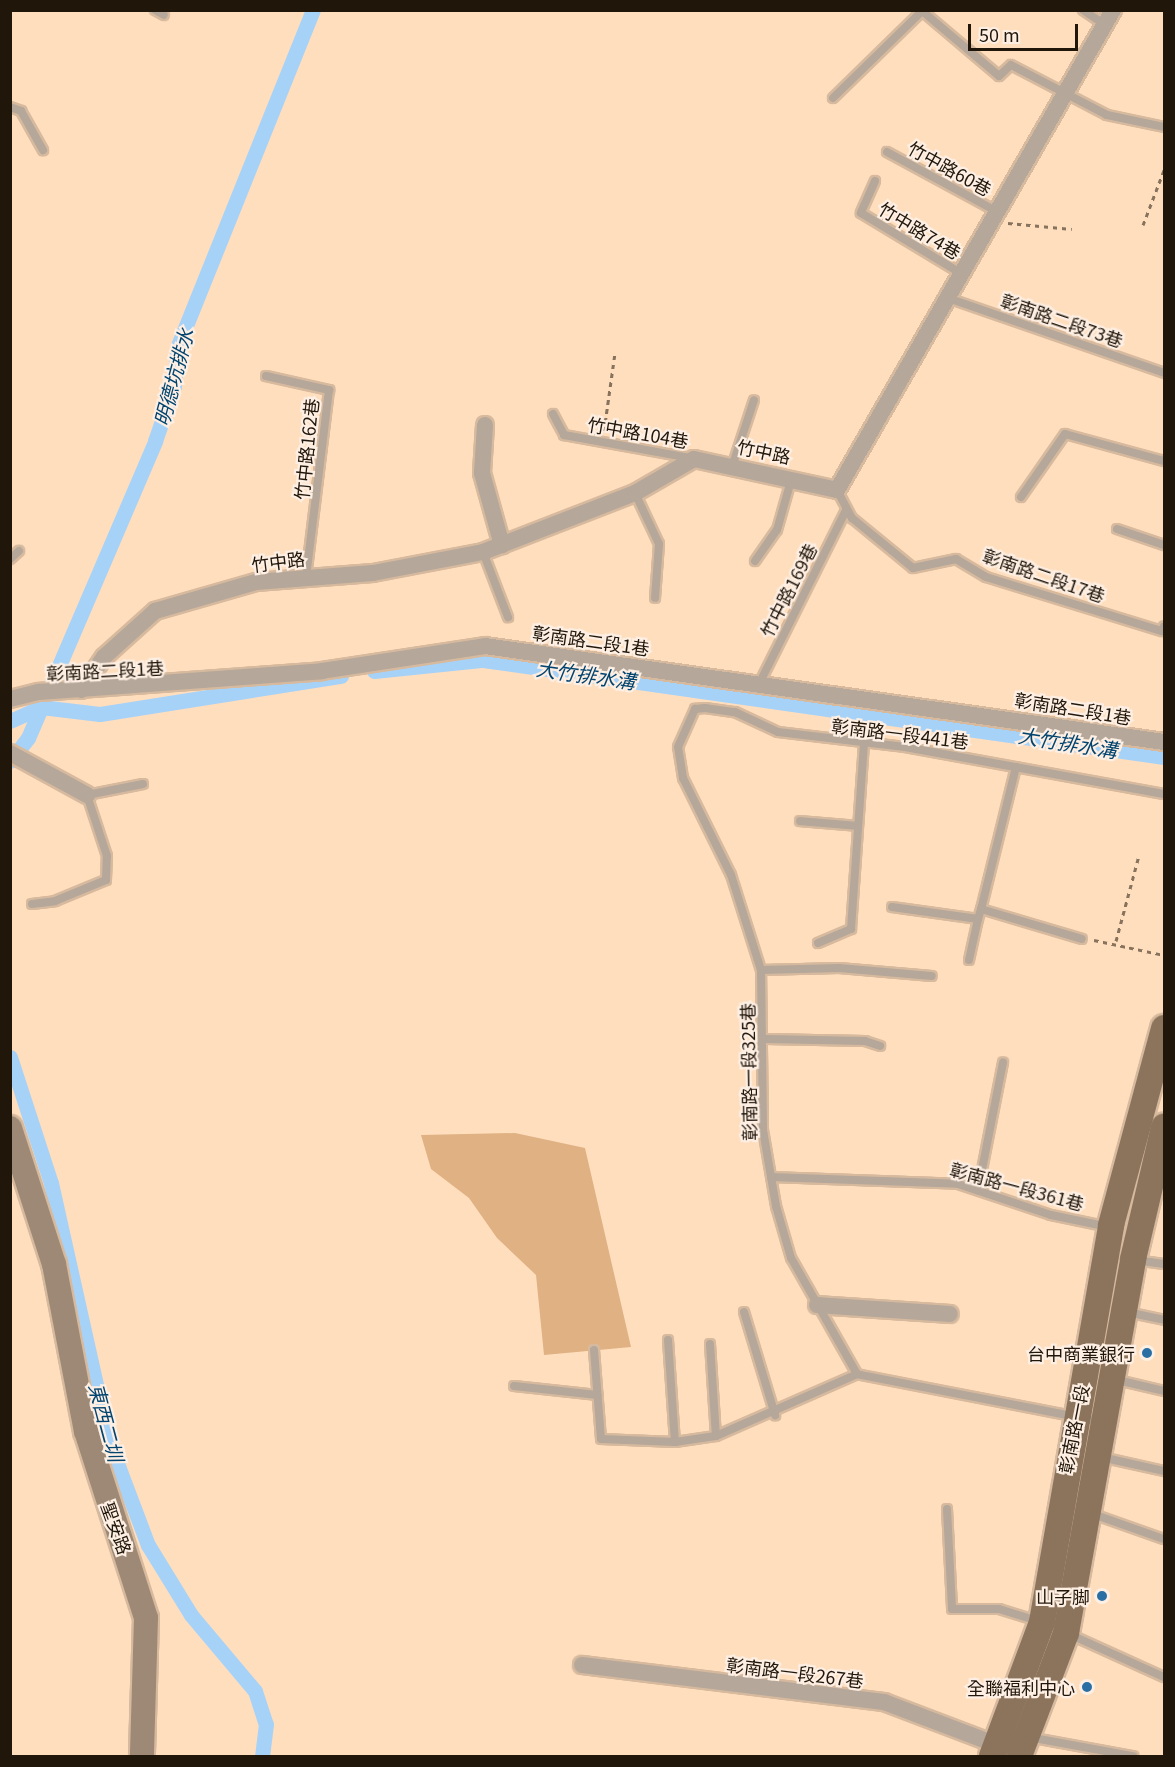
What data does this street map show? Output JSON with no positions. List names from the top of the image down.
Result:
{
  "streets": {
    "main road": ["彰南路一段"],
    "street": [
      "竹中路",
      "彰南路二段1巷",
      "聖安路",
      "彰南路一段267巷"
    ],
    "lane": [
      "竹中路60巷",
      "竹中路74巷",
      "彰南路二段73巷",
      "竹中路104巷",
      "竹中路162巷",
      "彰南路二段17巷",
      "竹中路169巷",
      "彰南路一段441巷",
      "彰南路一段325巷",
      "彰南路一段361巷"
    ]
  },
  "crossings": [
    ["竹中路104巷", "竹中路"],
    ["竹中路162巷", "竹中路"],
    ["竹中路", "彰南路二段17巷"],
    ["竹中路", "彰南路二段1巷"],
    ["彰南路二段17巷", "竹中路169巷"],
    ["竹中路169巷", "彰南路二段1巷"],
    ["彰南路一段441巷", "彰南路一段325巷"],
    ["彰南路一段325巷", "彰南路一段361巷"],
    ["彰南路一段361巷", "彰南路一段"],
    ["彰南路一段", "彰南路一段267巷"]
  ],
  "water": ["明德坑排水", "大竹排水溝", "東西二圳"],
  "places": ["台中商業銀行", "山子脚", "全聯福利中心"],
  "scale_bar": "50 m"
}
